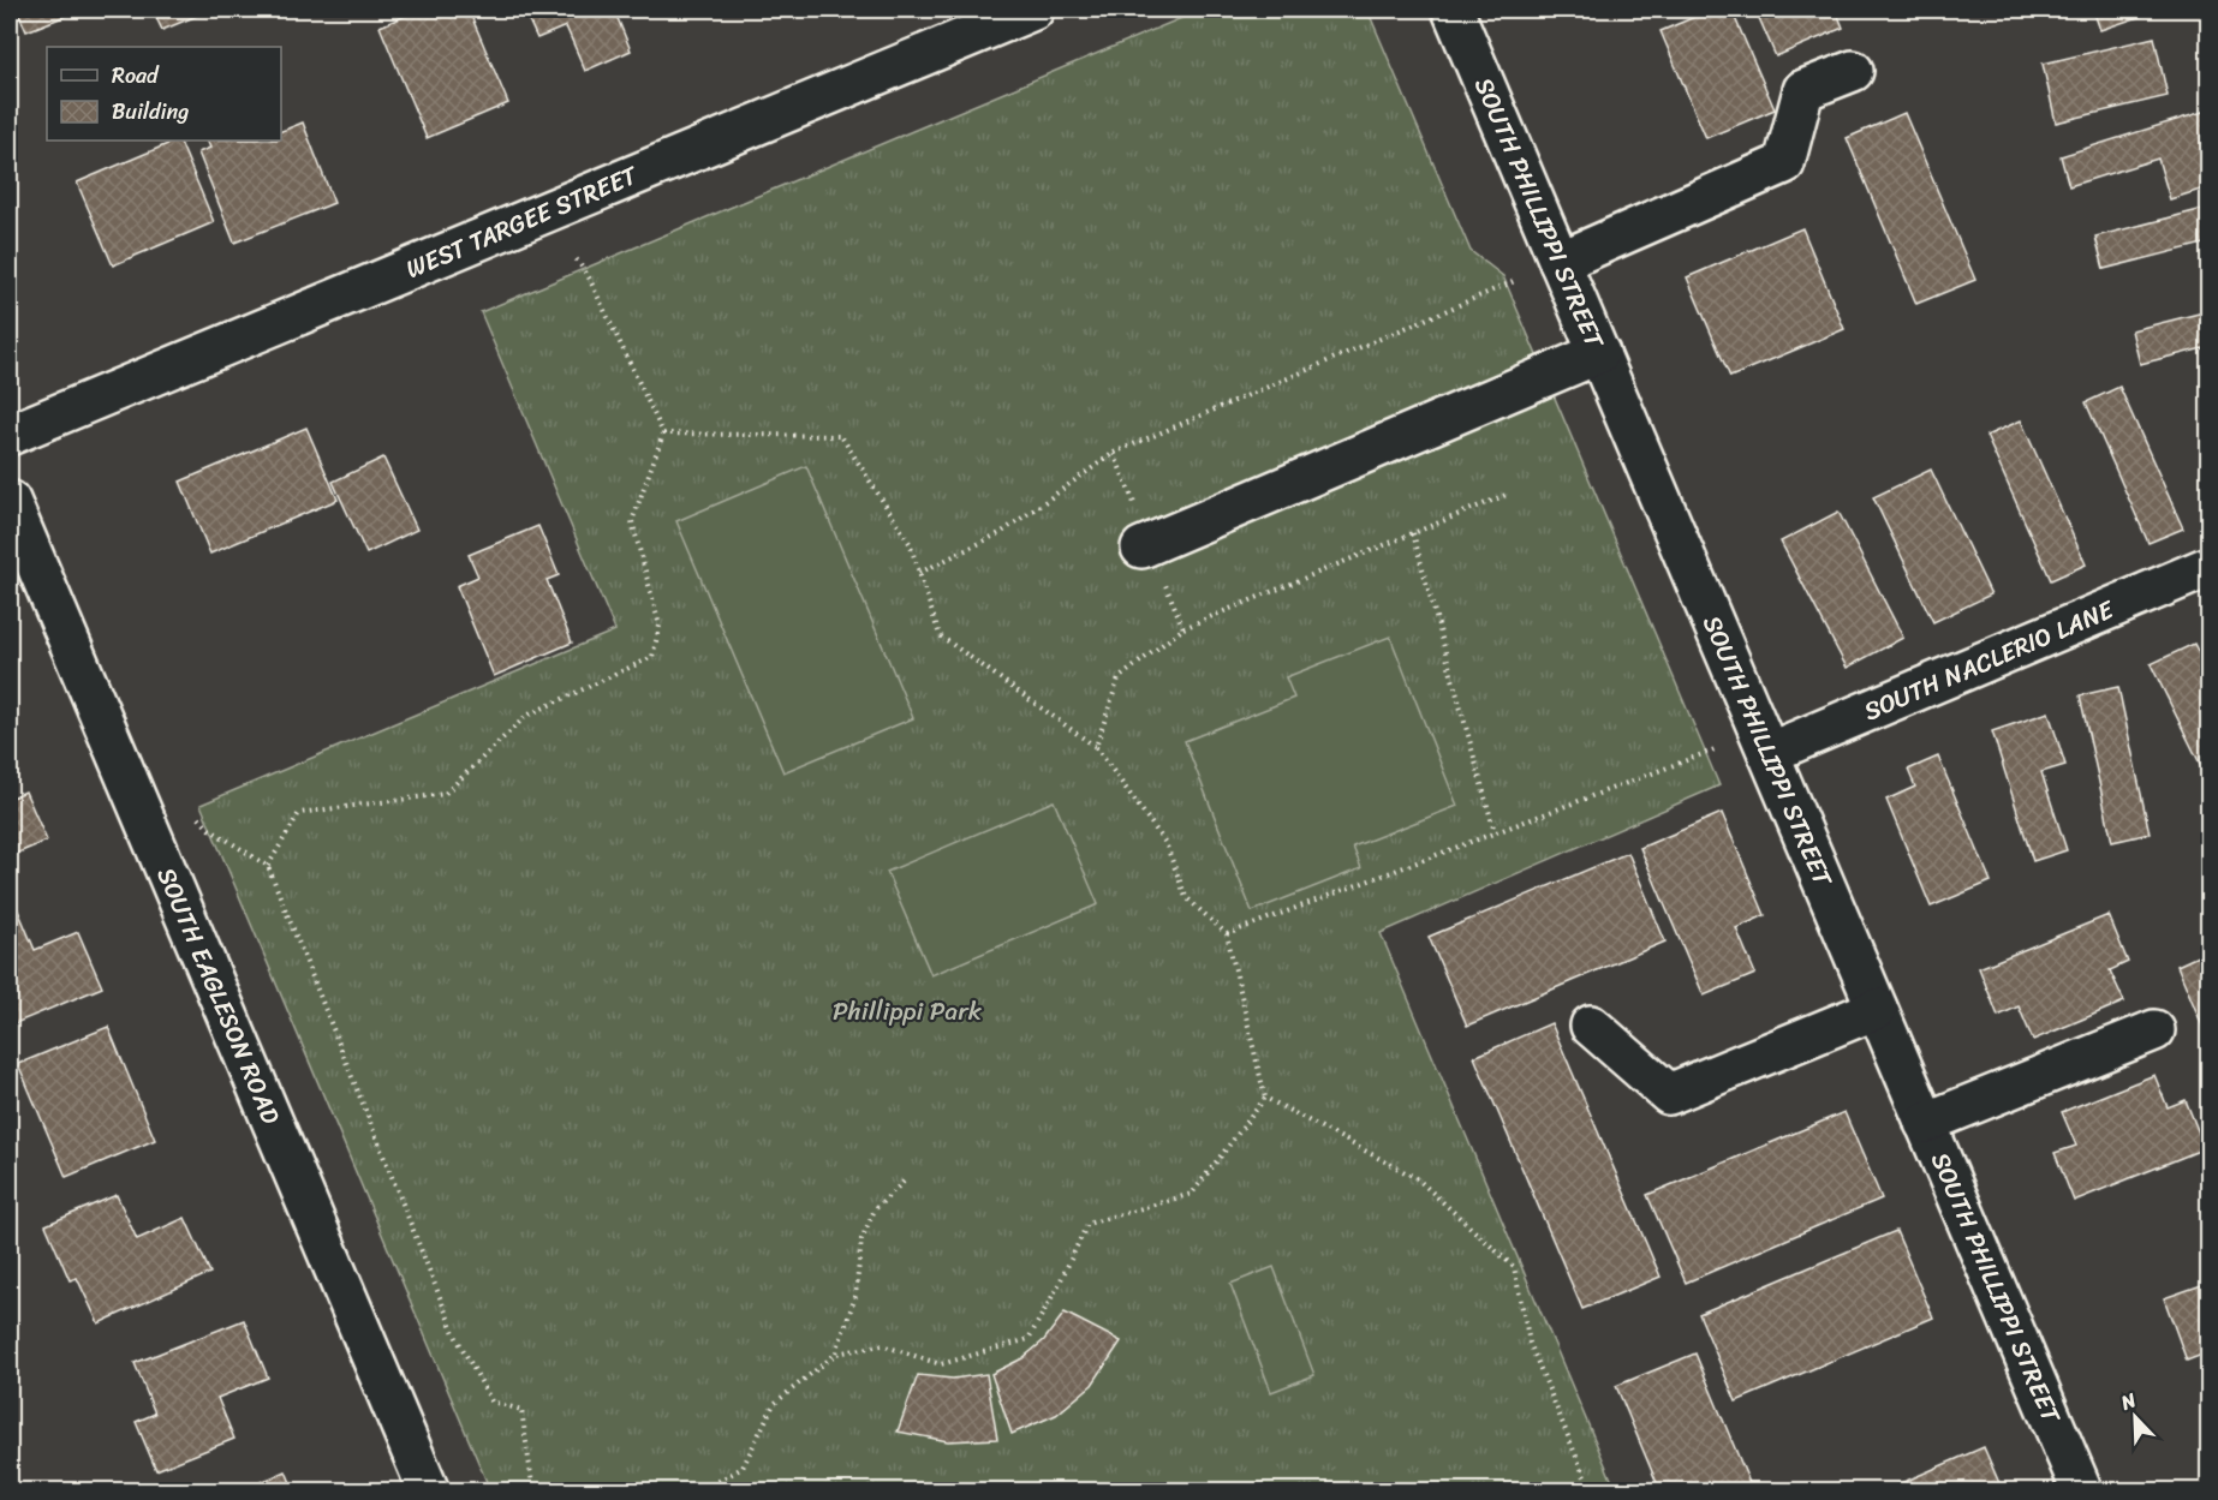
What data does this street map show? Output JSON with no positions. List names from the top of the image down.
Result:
{
  "streets": {
    "street": [
      "SOUTH PHILLIPPI STREET",
      "WEST TARGEE STREET",
      "SOUTH NACLERIO LANE",
      "SOUTH EAGLESON ROAD"
    ]
  },
  "crossings": [
    ["SOUTH PHILLIPPI STREET", "SOUTH NACLERIO LANE"]
  ],
  "parks": ["Phillippi Park"],
  "legend": ["Road", "Building"],
  "north": "top left"
}
